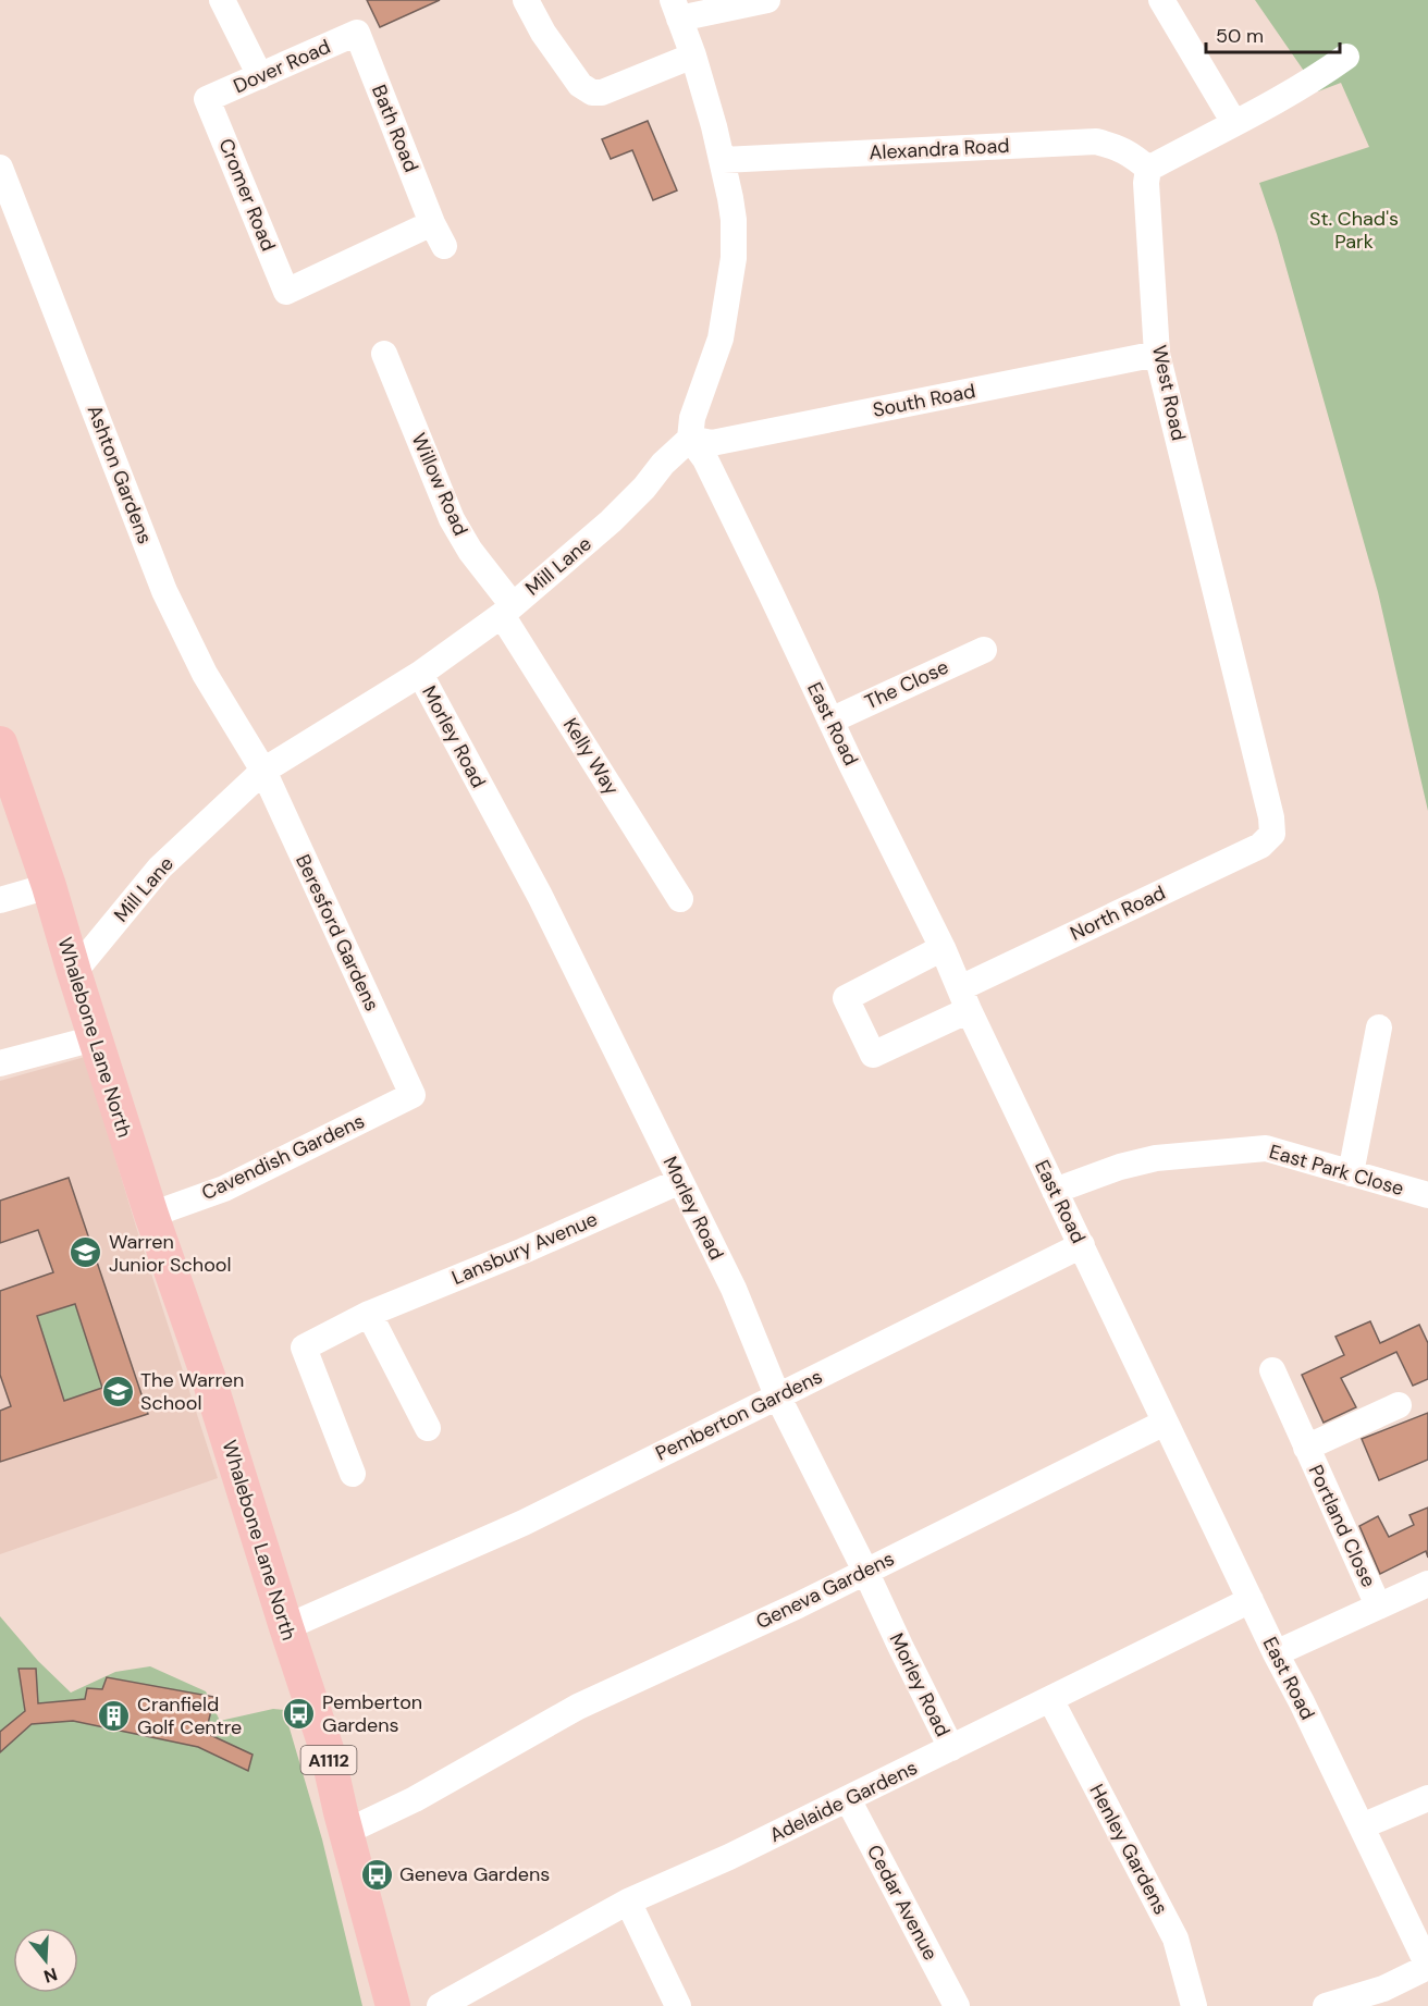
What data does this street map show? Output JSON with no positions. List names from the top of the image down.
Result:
{
  "streets": {
    "main road": ["Whalebone Lane North", "A1112"],
    "street": [
      "Dover Road",
      "Bath Road",
      "Alexandra Road",
      "Cromer Road",
      "West Road",
      "South Road",
      "Ashton Gardens",
      "Willow Road",
      "Mill Lane",
      "The Close",
      "East Road",
      "Morley Road",
      "Kelly Way",
      "North Road",
      "Beresford Gardens",
      "Cavendish Gardens",
      "East Park Close",
      "Lansbury Avenue",
      "Pemberton Gardens",
      "Portland Close",
      "Geneva Gardens",
      "Adelaide Gardens",
      "Henley Gardens",
      "Cedar Avenue"
    ]
  },
  "crossings": [
    ["Dover Road", "Bath Road"],
    ["Dover Road", "Cromer Road"],
    ["Bath Road", "Cromer Road"],
    ["Alexandra Road", "West Road"],
    ["West Road", "South Road"],
    ["West Road", "North Road"],
    ["South Road", "Mill Lane"],
    ["South Road", "East Road"],
    ["Ashton Gardens", "Mill Lane"],
    ["Ashton Gardens", "Beresford Gardens"],
    ["Willow Road", "Mill Lane"],
    ["Willow Road", "Kelly Way"],
    ["Mill Lane", "East Road"],
    ["Mill Lane", "Morley Road"],
    ["Mill Lane", "Kelly Way"],
    ["Mill Lane", "Beresford Gardens"],
    ["Mill Lane", "Whalebone Lane North"],
    ["The Close", "East Road"],
    ["East Road", "North Road"],
    ["East Road", "East Park Close"],
    ["East Road", "Pemberton Gardens"],
    ["East Road", "Geneva Gardens"],
    ["East Road", "Adelaide Gardens"],
    ["Morley Road", "Lansbury Avenue"],
    ["Morley Road", "Pemberton Gardens"],
    ["Morley Road", "Geneva Gardens"],
    ["Morley Road", "Adelaide Gardens"],
    ["Beresford Gardens", "Cavendish Gardens"],
    ["Whalebone Lane North", "Cavendish Gardens"],
    ["Whalebone Lane North", "Pemberton Gardens"],
    ["Whalebone Lane North", "Geneva Gardens"],
    ["Adelaide Gardens", "Henley Gardens"],
    ["Adelaide Gardens", "Cedar Avenue"]
  ],
  "parks": ["St. Chad's Park"],
  "places": {
    "school or university": ["Warren Junior School", "The Warren School"],
    "bus stop": ["Pemberton Gardens", "Geneva Gardens"],
    "building": ["Cranfield Golf Centre"]
  },
  "scale_bar": "50 m",
  "north": "bottom"
}
